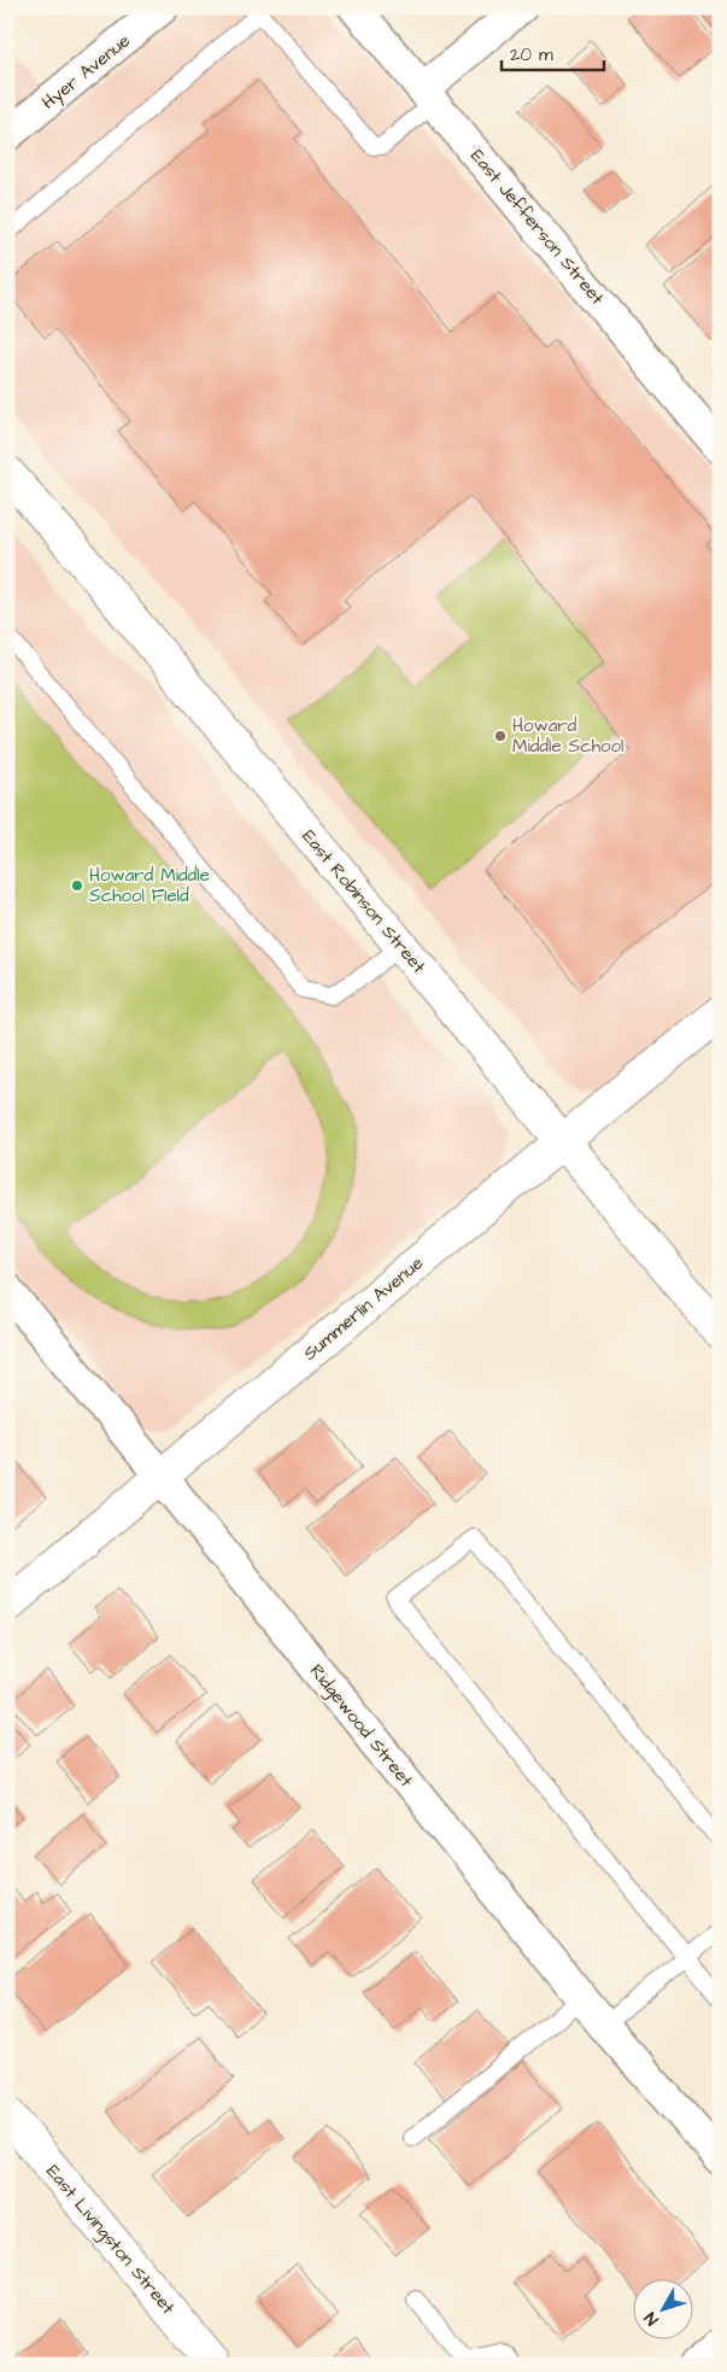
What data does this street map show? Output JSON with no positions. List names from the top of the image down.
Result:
{
  "streets": {
    "street": [
      "Hyer Avenue",
      "East Jefferson Street",
      "East Robinson Street",
      "Summerlin Avenue",
      "Ridgewood Street",
      "East Livingston Street"
    ]
  },
  "crossings": [
    ["East Robinson Street", "Summerlin Avenue"],
    ["Summerlin Avenue", "Ridgewood Street"]
  ],
  "places": ["Howard Middle School", "Howard Middle School FIeld"],
  "scale_bar": "20 m",
  "north": "bottom left"
}
